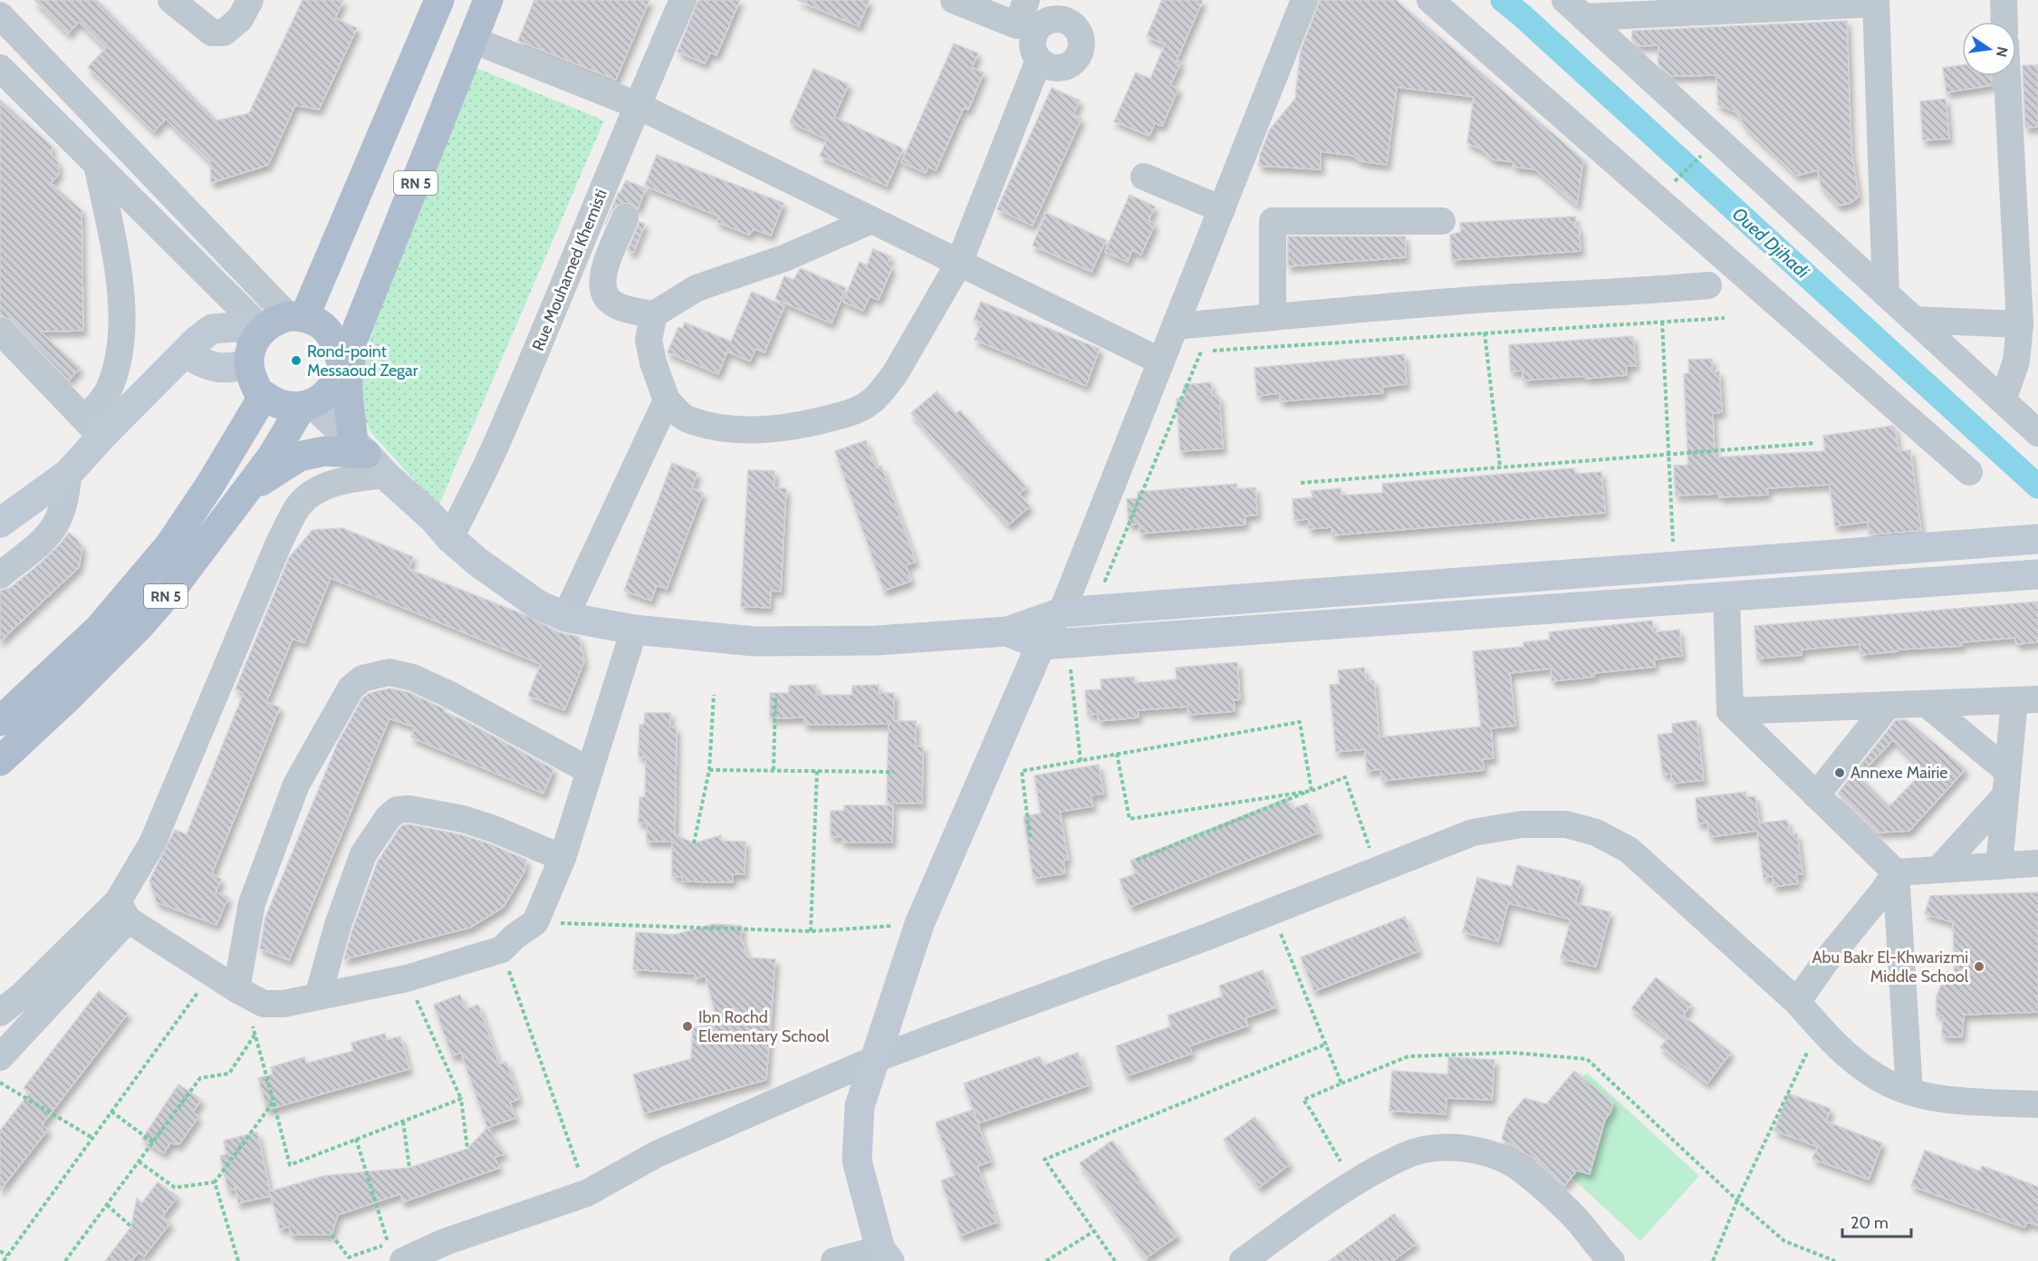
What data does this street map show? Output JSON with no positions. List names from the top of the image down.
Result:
{
  "streets": {
    "main road": ["RN 5"],
    "street": ["Rue Mouhamed Khemisti"]
  },
  "water": ["Oued Djihadi"],
  "places": [
    "Rond-point Messaoud Zegar",
    "Annexe Mairie",
    "Abu Bakr El-Khwarizmi Middle School",
    "Ibn Rochd Elementary School"
  ],
  "scale_bar": "20 m",
  "north": "right"
}
